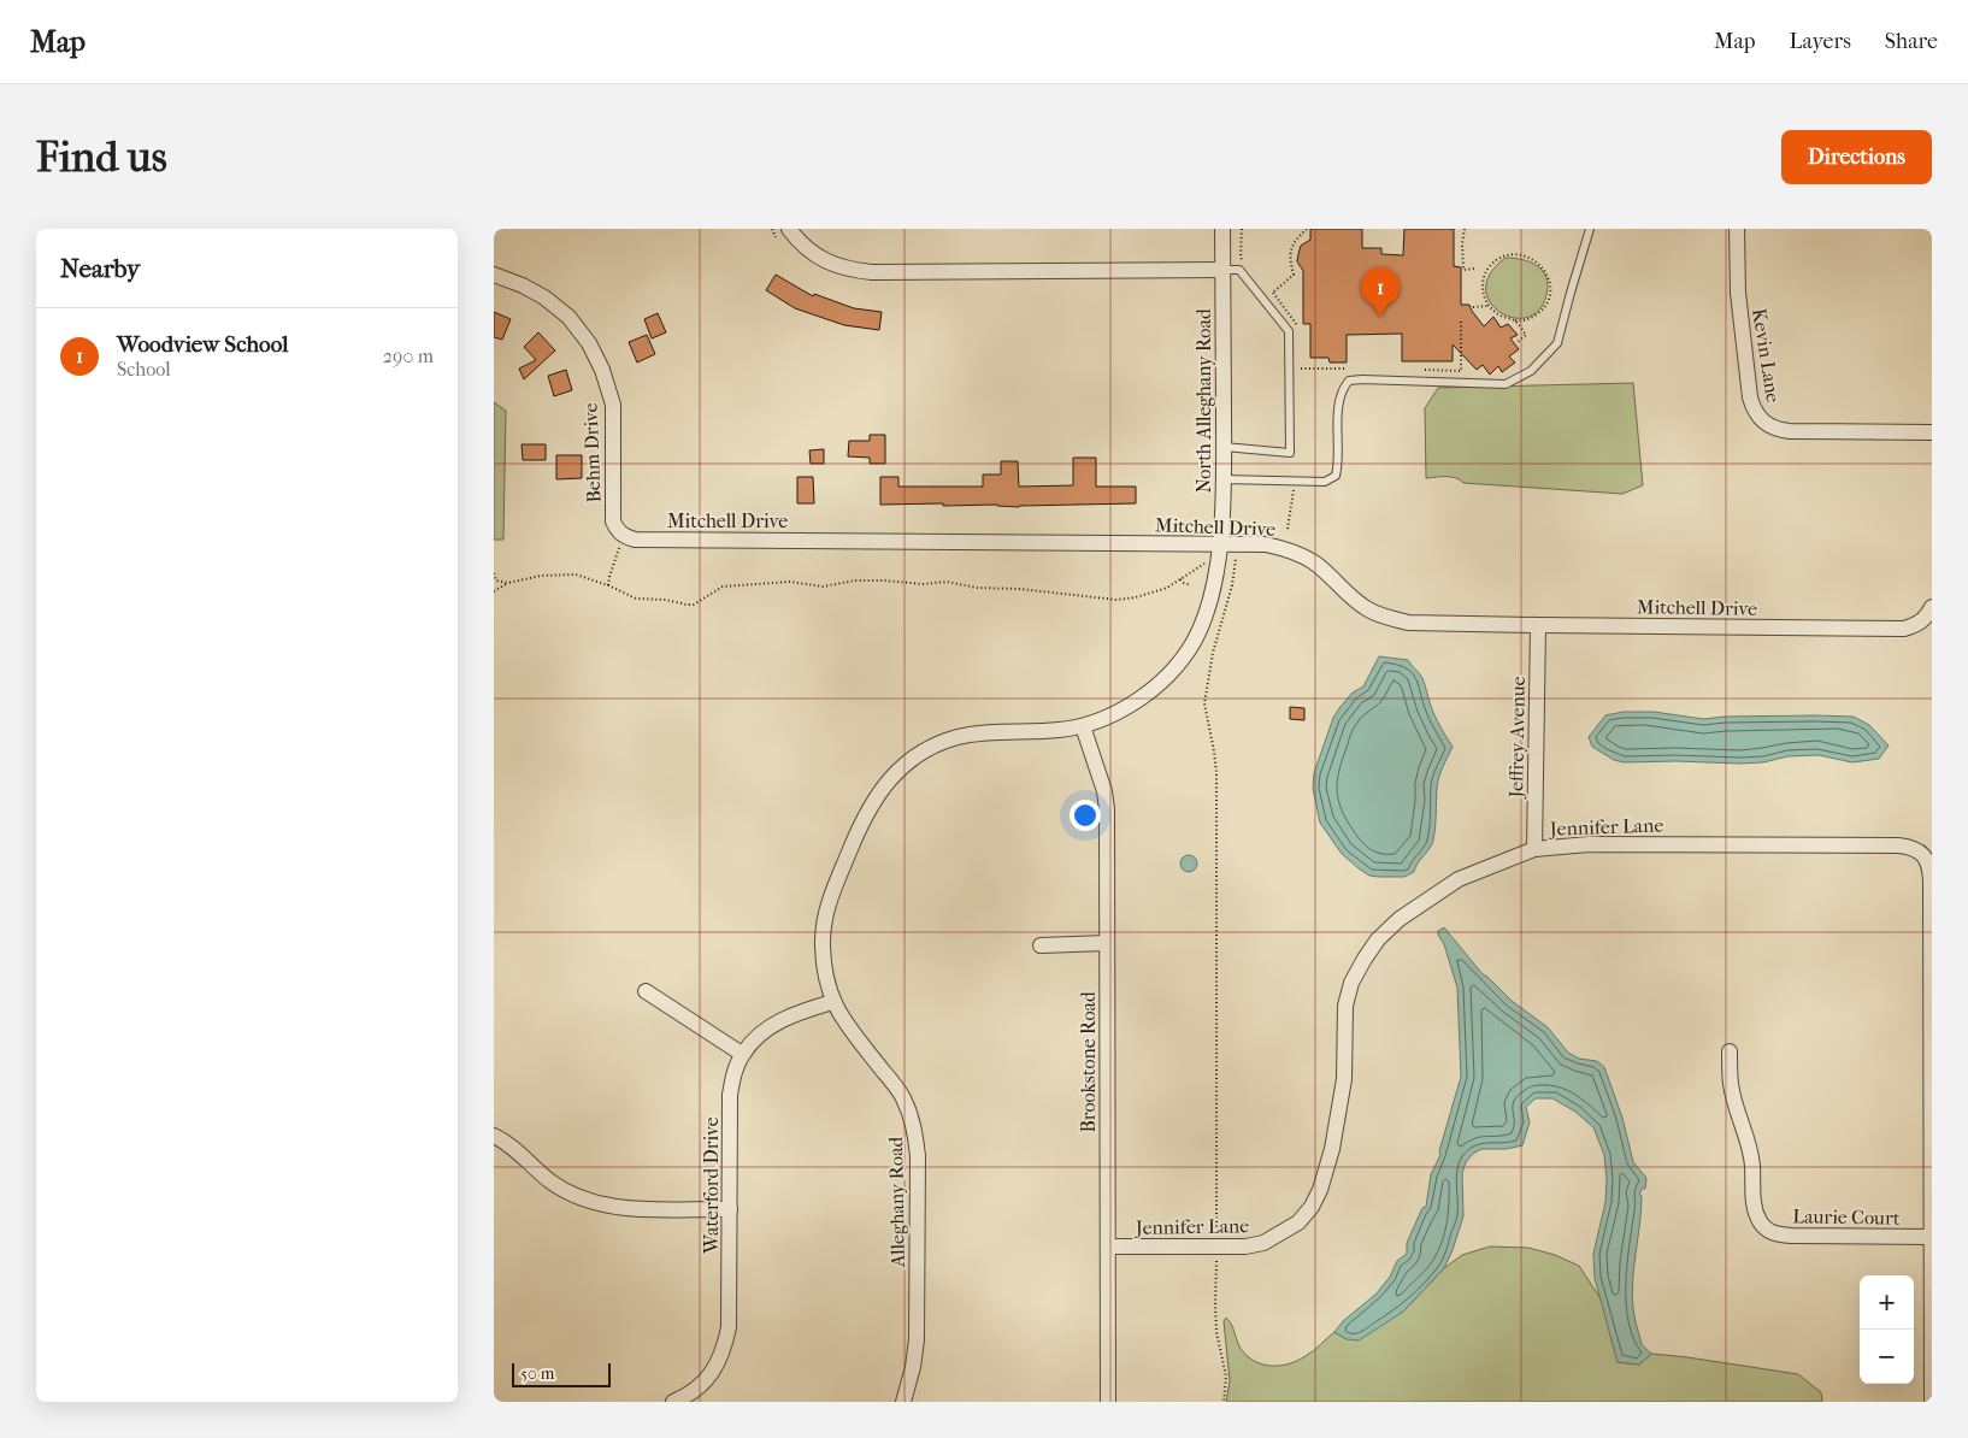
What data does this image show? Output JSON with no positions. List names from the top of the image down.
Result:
{
  "streets": {
    "street": [
      "Kevin Lane",
      "North Alleghany Road",
      "Behm Drive",
      "Mitchell Drive",
      "Jeffrey Avenue",
      "Jennifer Lane",
      "Brookstone Road",
      "Waterford Drive",
      "Alleghany Road",
      "Laurie Court"
    ]
  },
  "crossings": [
    ["North Alleghany Road", "Mitchell Drive"],
    ["North Alleghany Road", "Brookstone Road"],
    ["North Alleghany Road", "Alleghany Road"],
    ["Behm Drive", "Mitchell Drive"],
    ["Mitchell Drive", "Jeffrey Avenue"],
    ["Jeffrey Avenue", "Jennifer Lane"],
    ["Jennifer Lane", "Brookstone Road"],
    ["Jennifer Lane", "Laurie Court"],
    ["Brookstone Road", "Alleghany Road"],
    ["Waterford Drive", "Alleghany Road"]
  ],
  "scale_bar": "50 m",
  "page": {
    "header": "Map",
    "nav": ["Map", "Layers", "Share"],
    "buttons": "Directions",
    "title": "Find us",
    "heading": "Nearby",
    "pins": "1",
    "list": [
      {
        "mark": "1",
        "name": "Woodview School",
        "note": "School",
        "value": "290 m"
      }
    ],
    "map_buttons": ["+", "−"],
    "scale": "50 m"
  }
}
